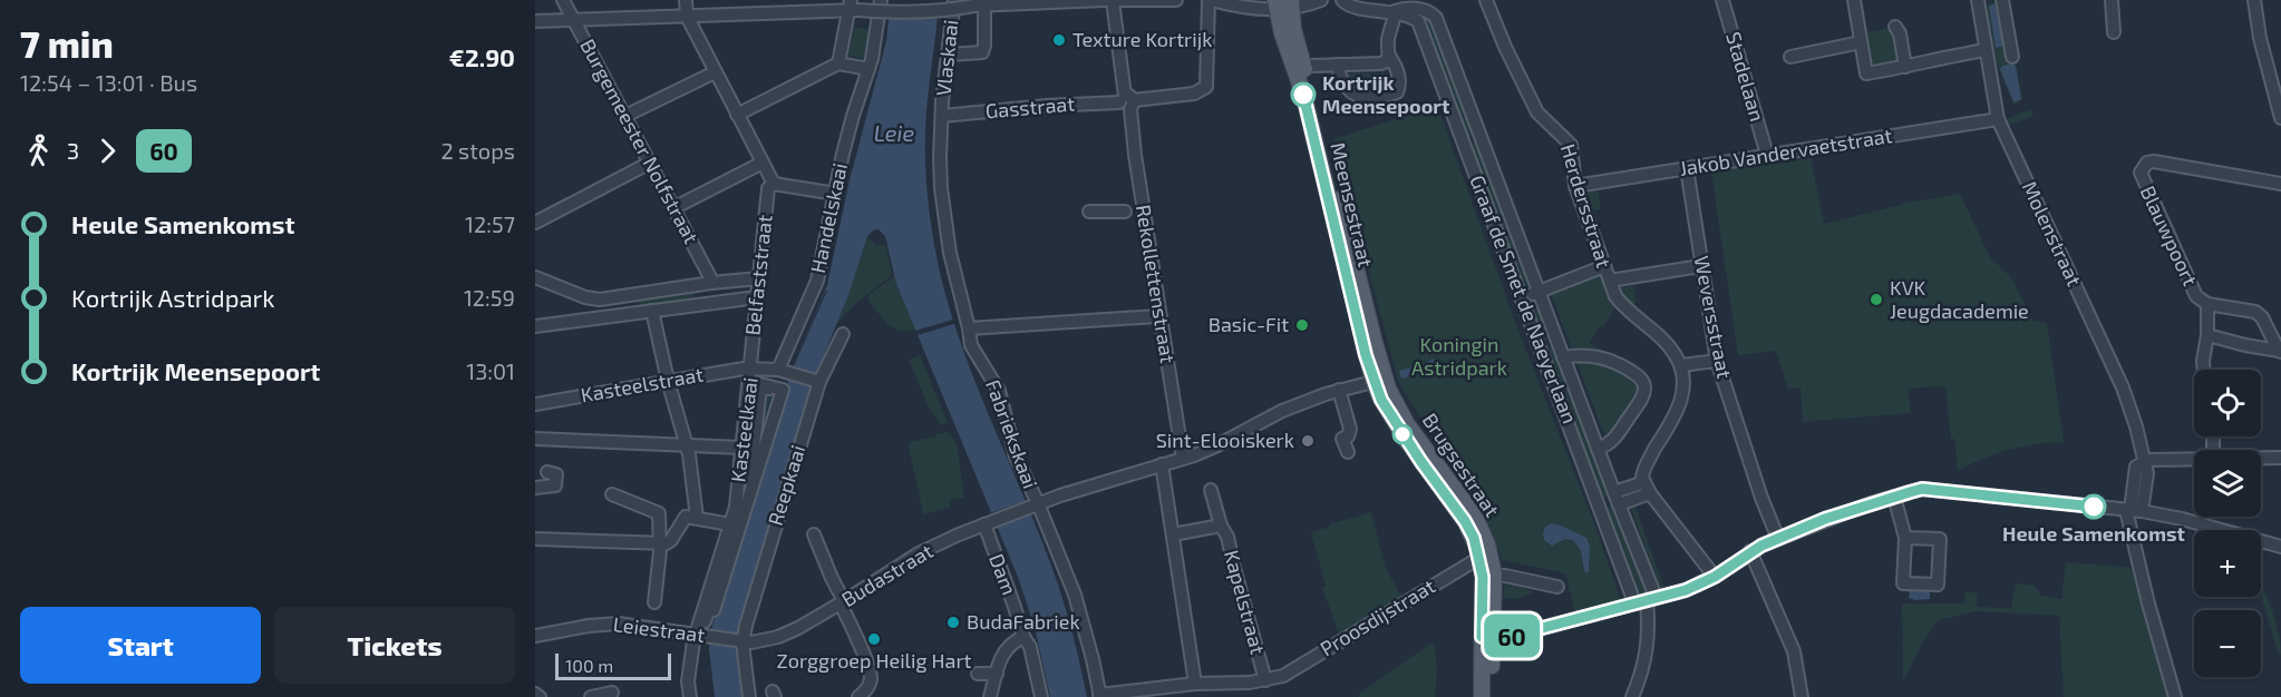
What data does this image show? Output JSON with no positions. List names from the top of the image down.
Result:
{
  "streets": {
    "main road": ["Meensestraat", "Brugsestraat"],
    "street": [
      "Vlaskaai",
      "Stadelaan",
      "Gasstraat",
      "Burgemeester Nolfstraat",
      "Jakob Vandervaetstraat",
      "Herdersstraat",
      "Handelskaai",
      "Molenstraat",
      "Blauwpoort",
      "Belfaststraat",
      "Rekollettenstraat",
      "Graaf de Smet de Naeyerlaan",
      "Weversstraat",
      "Kasteelstraat",
      "Kasteelkaai",
      "Fabriekskaai",
      "Reepkaai",
      "Dam",
      "Budastraat",
      "Kapelstraat",
      "Proosdijstraat",
      "Leiestraat"
    ]
  },
  "crossings": [
    ["Vlaskaai", "Gasstraat"],
    ["Vlaskaai", "Fabriekskaai"],
    ["Stadelaan", "Jakob Vandervaetstraat"],
    ["Gasstraat", "Rekollettenstraat"],
    ["Jakob Vandervaetstraat", "Herdersstraat"],
    ["Jakob Vandervaetstraat", "Molenstraat"],
    ["Jakob Vandervaetstraat", "Weversstraat"],
    ["Meensestraat", "Brugsestraat"],
    ["Meensestraat", "Budastraat"],
    ["Handelskaai", "Kasteelkaai"],
    ["Belfaststraat", "Kasteelstraat"],
    ["Belfaststraat", "Kasteelkaai"],
    ["Rekollettenstraat", "Budastraat"],
    ["Kasteelstraat", "Kasteelkaai"],
    ["Kasteelkaai", "Reepkaai"],
    ["Kasteelkaai", "Leiestraat"],
    ["Fabriekskaai", "Budastraat"],
    ["Fabriekskaai", "Proosdijstraat"],
    ["Brugsestraat", "Budastraat"],
    ["Brugsestraat", "Proosdijstraat"],
    ["Reepkaai", "Budastraat"],
    ["Reepkaai", "Leiestraat"],
    ["Dam", "Budastraat"],
    ["Budastraat", "Leiestraat"],
    ["Kapelstraat", "Proosdijstraat"]
  ],
  "water": ["Leie"],
  "parks": ["Koningin Astridpark"],
  "places": [
    "Texture Kortrijk",
    "Kortrijk Meensepoort",
    "KVK Jeugdacademie",
    "Basic-Fit",
    "Sint-Elooiskerk",
    "Heule Samenkomst",
    "BudaFabriek",
    "Zorggroep Heilig Hart"
  ],
  "lines": ["bus line 60"],
  "scale_bar": "100 m",
  "page": {
    "heading": ["7 min", "12:54 – 13:01 · Bus", "€2.90"],
    "on_map": "60",
    "legs": ["3", "60", "2 stops"],
    "list": [
      {
        "name": "Heule Samenkomst",
        "value": "12:57"
      },
      {
        "name": "Kortrijk Astridpark",
        "value": "12:59"
      },
      {
        "name": "Kortrijk Meensepoort",
        "value": "13:01"
      }
    ],
    "map_buttons": ["+", "−"],
    "buttons": ["Start", "Tickets"],
    "scale": "100 m"
  }
}
